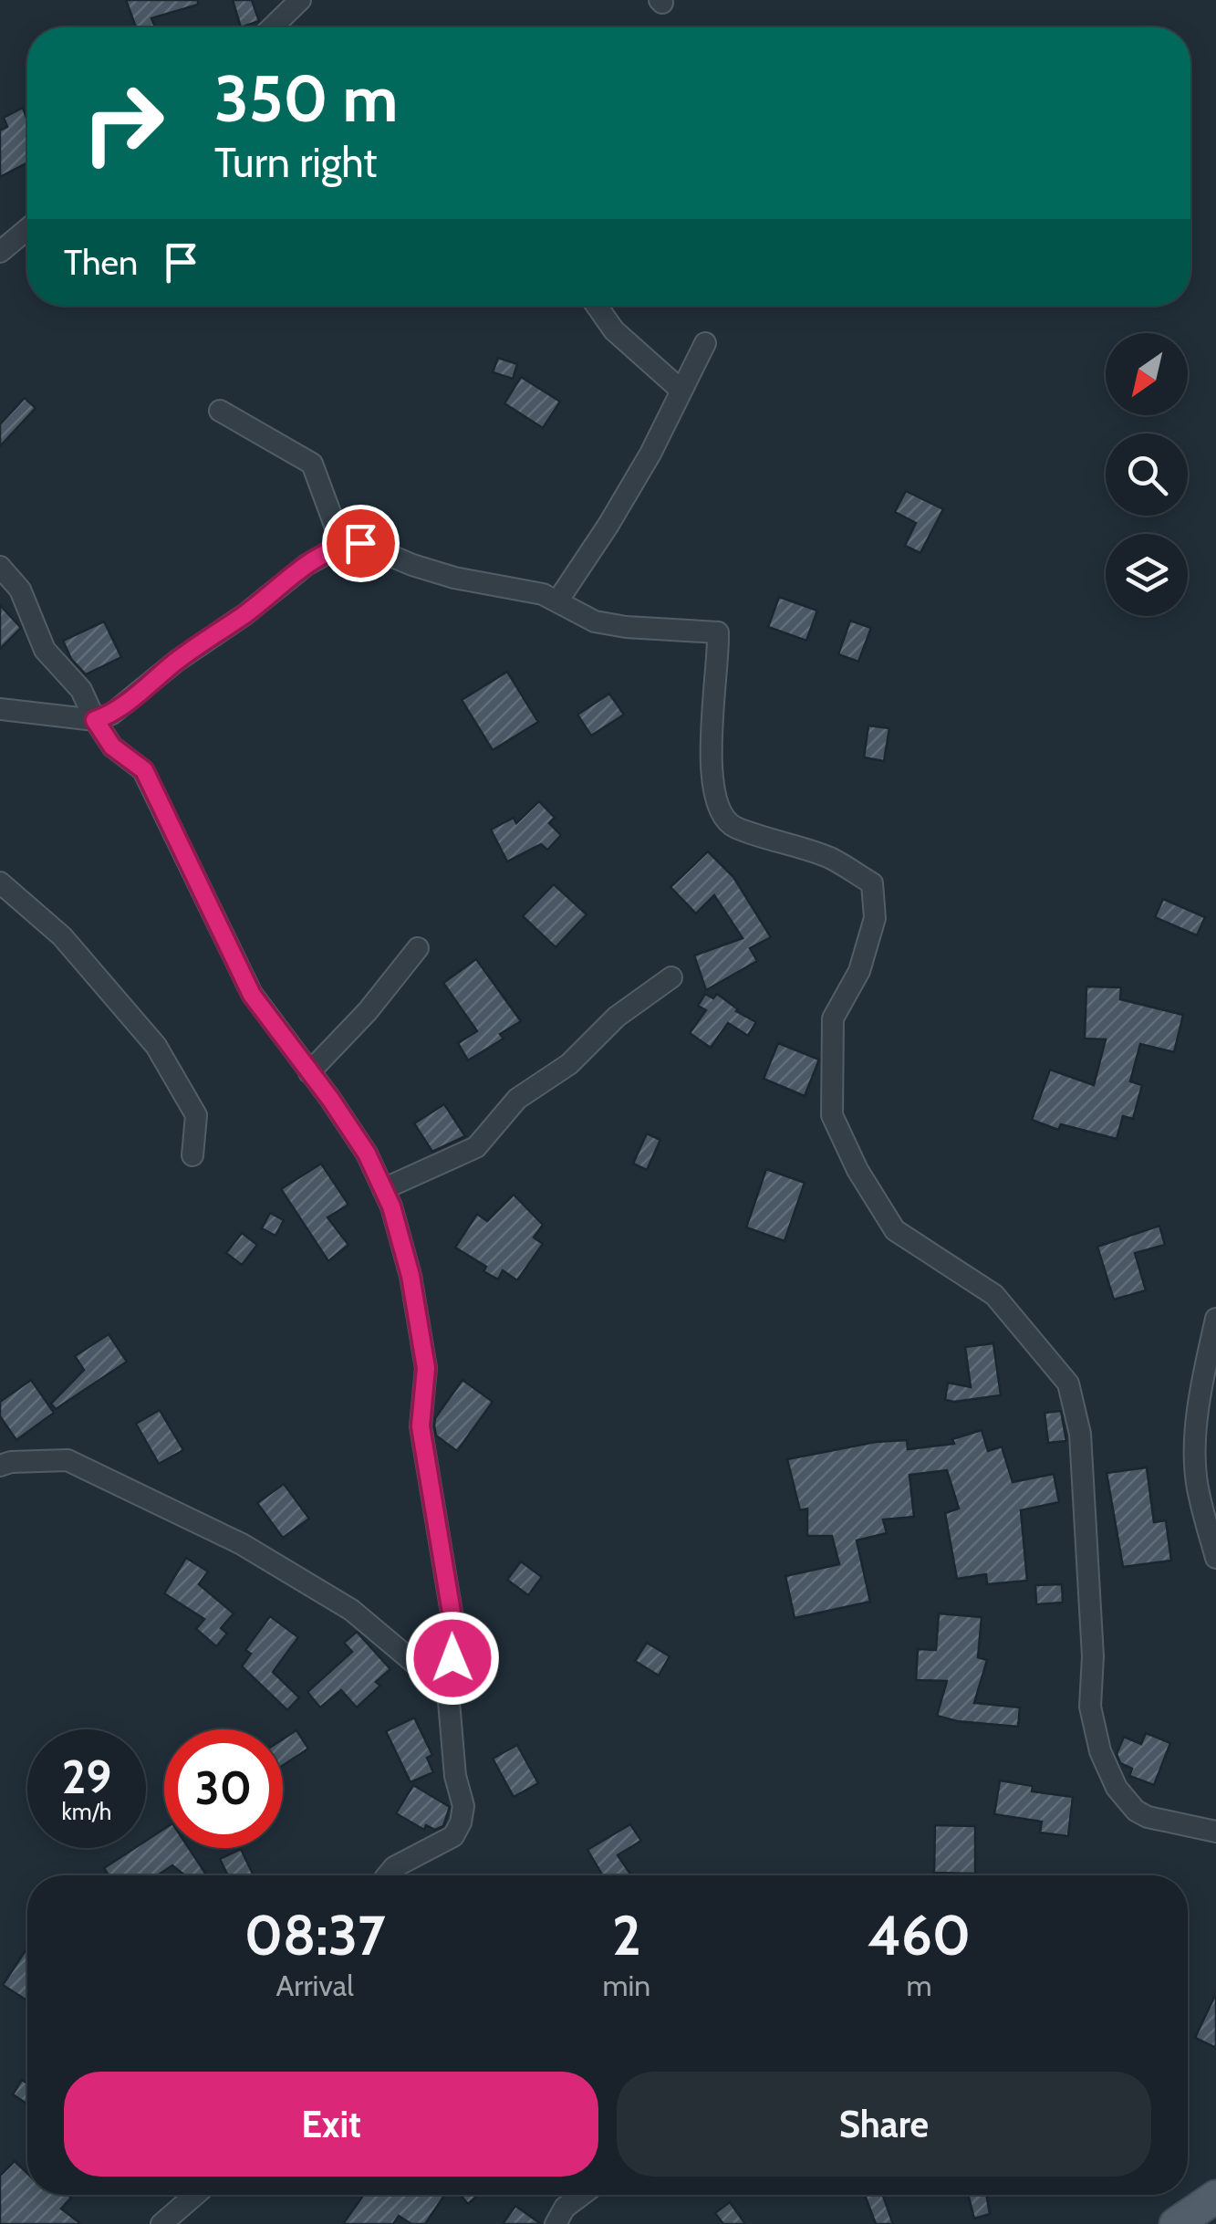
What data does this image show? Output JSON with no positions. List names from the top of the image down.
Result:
{
  "north": "bottom left",
  "page": {
    "turn": ["350 m", "Turn right"],
    "then": "Then",
    "speed": "29 km/h",
    "limit": "30",
    "eta": [
      "08:37",
      "Arrival",
      "2",
      "min",
      "460",
      "m"
    ],
    "buttons": ["Exit", "Share"]
  }
}
